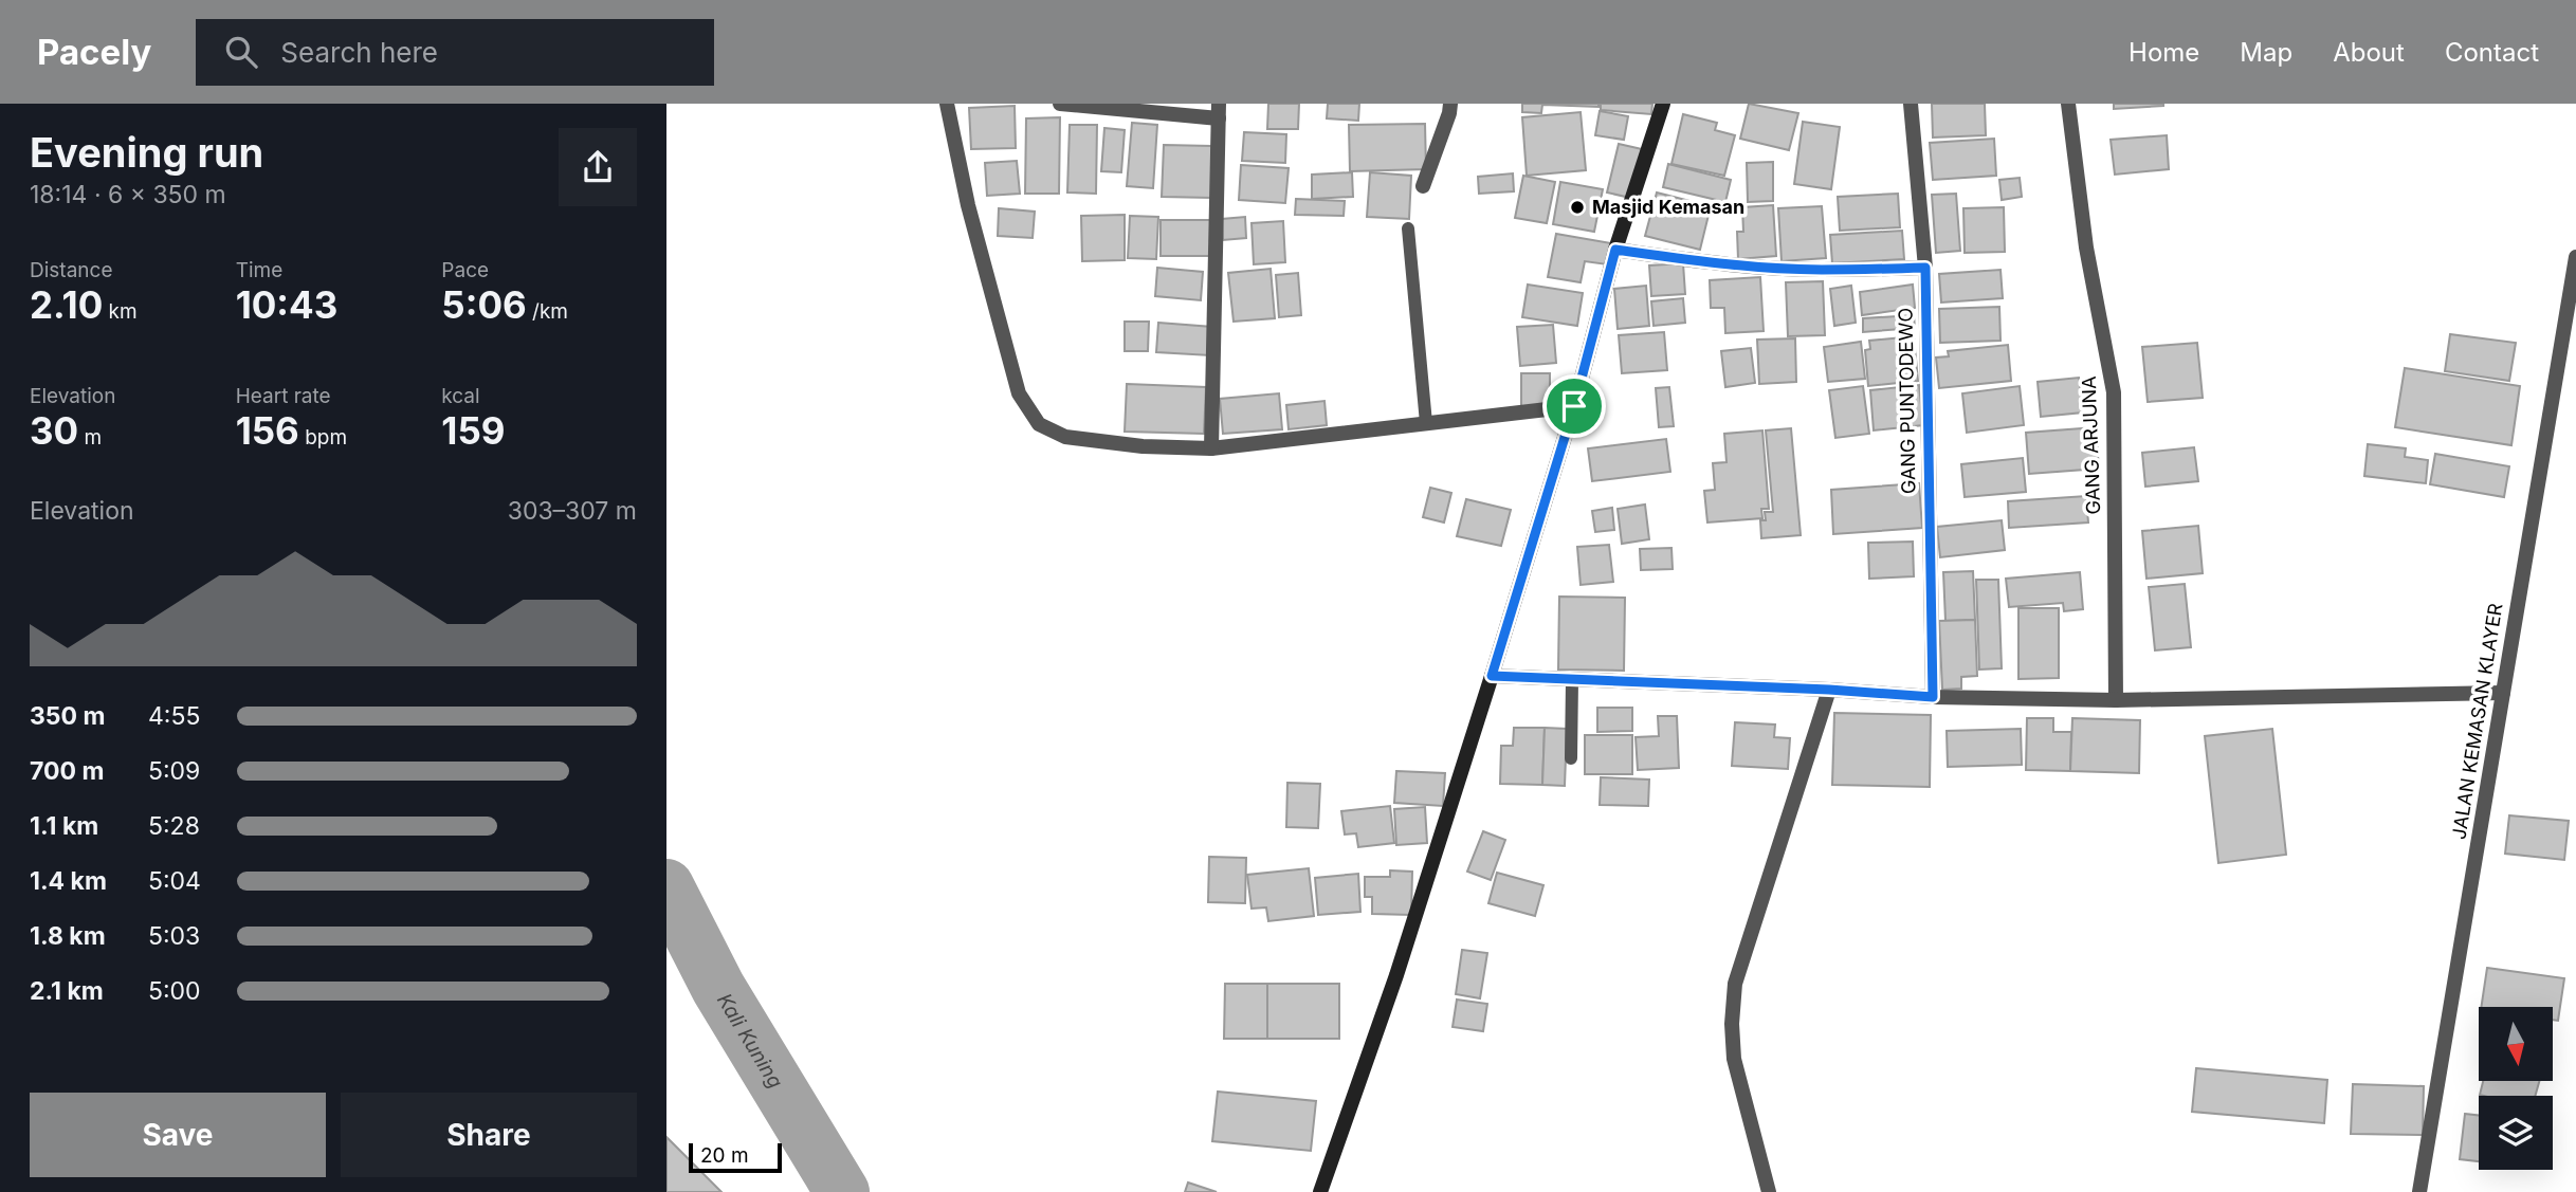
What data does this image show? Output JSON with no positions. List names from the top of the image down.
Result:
{
  "streets": {
    "street": ["GANG PUNTODEWO", "GANG ARJUNA", "JALAN KEMASAN KLAYER"]
  },
  "water": ["Kali Kuning"],
  "places": ["Masjid Kemasan"],
  "scale_bar": "20 m",
  "north": "bottom",
  "page": {
    "header": "Pacely",
    "search": "Search here",
    "nav": [
      "Home",
      "Map",
      "About",
      "Contact"
    ],
    "heading": ["Evening run", "18:14 · 6 × 350 m"],
    "stats": [
      ["Distance", "2.10 km"],
      ["Time", "10:43"],
      ["Pace", "5:06 /km"],
      ["Elevation", "30 m"],
      ["Heart rate", "156 bpm"],
      ["kcal", "159"]
    ],
    "chart": ["Elevation", "303–307 m"],
    "list": [
      {
        "name": "350 m",
        "note": "4:55"
      },
      {
        "name": "700 m",
        "note": "5:09"
      },
      {
        "name": "1.1 km",
        "note": "5:28"
      },
      {
        "name": "1.4 km",
        "note": "5:04"
      },
      {
        "name": "1.8 km",
        "note": "5:03"
      },
      {
        "name": "2.1 km",
        "note": "5:00"
      }
    ],
    "buttons": ["Save", "Share"],
    "scale": "20 m"
  }
}
